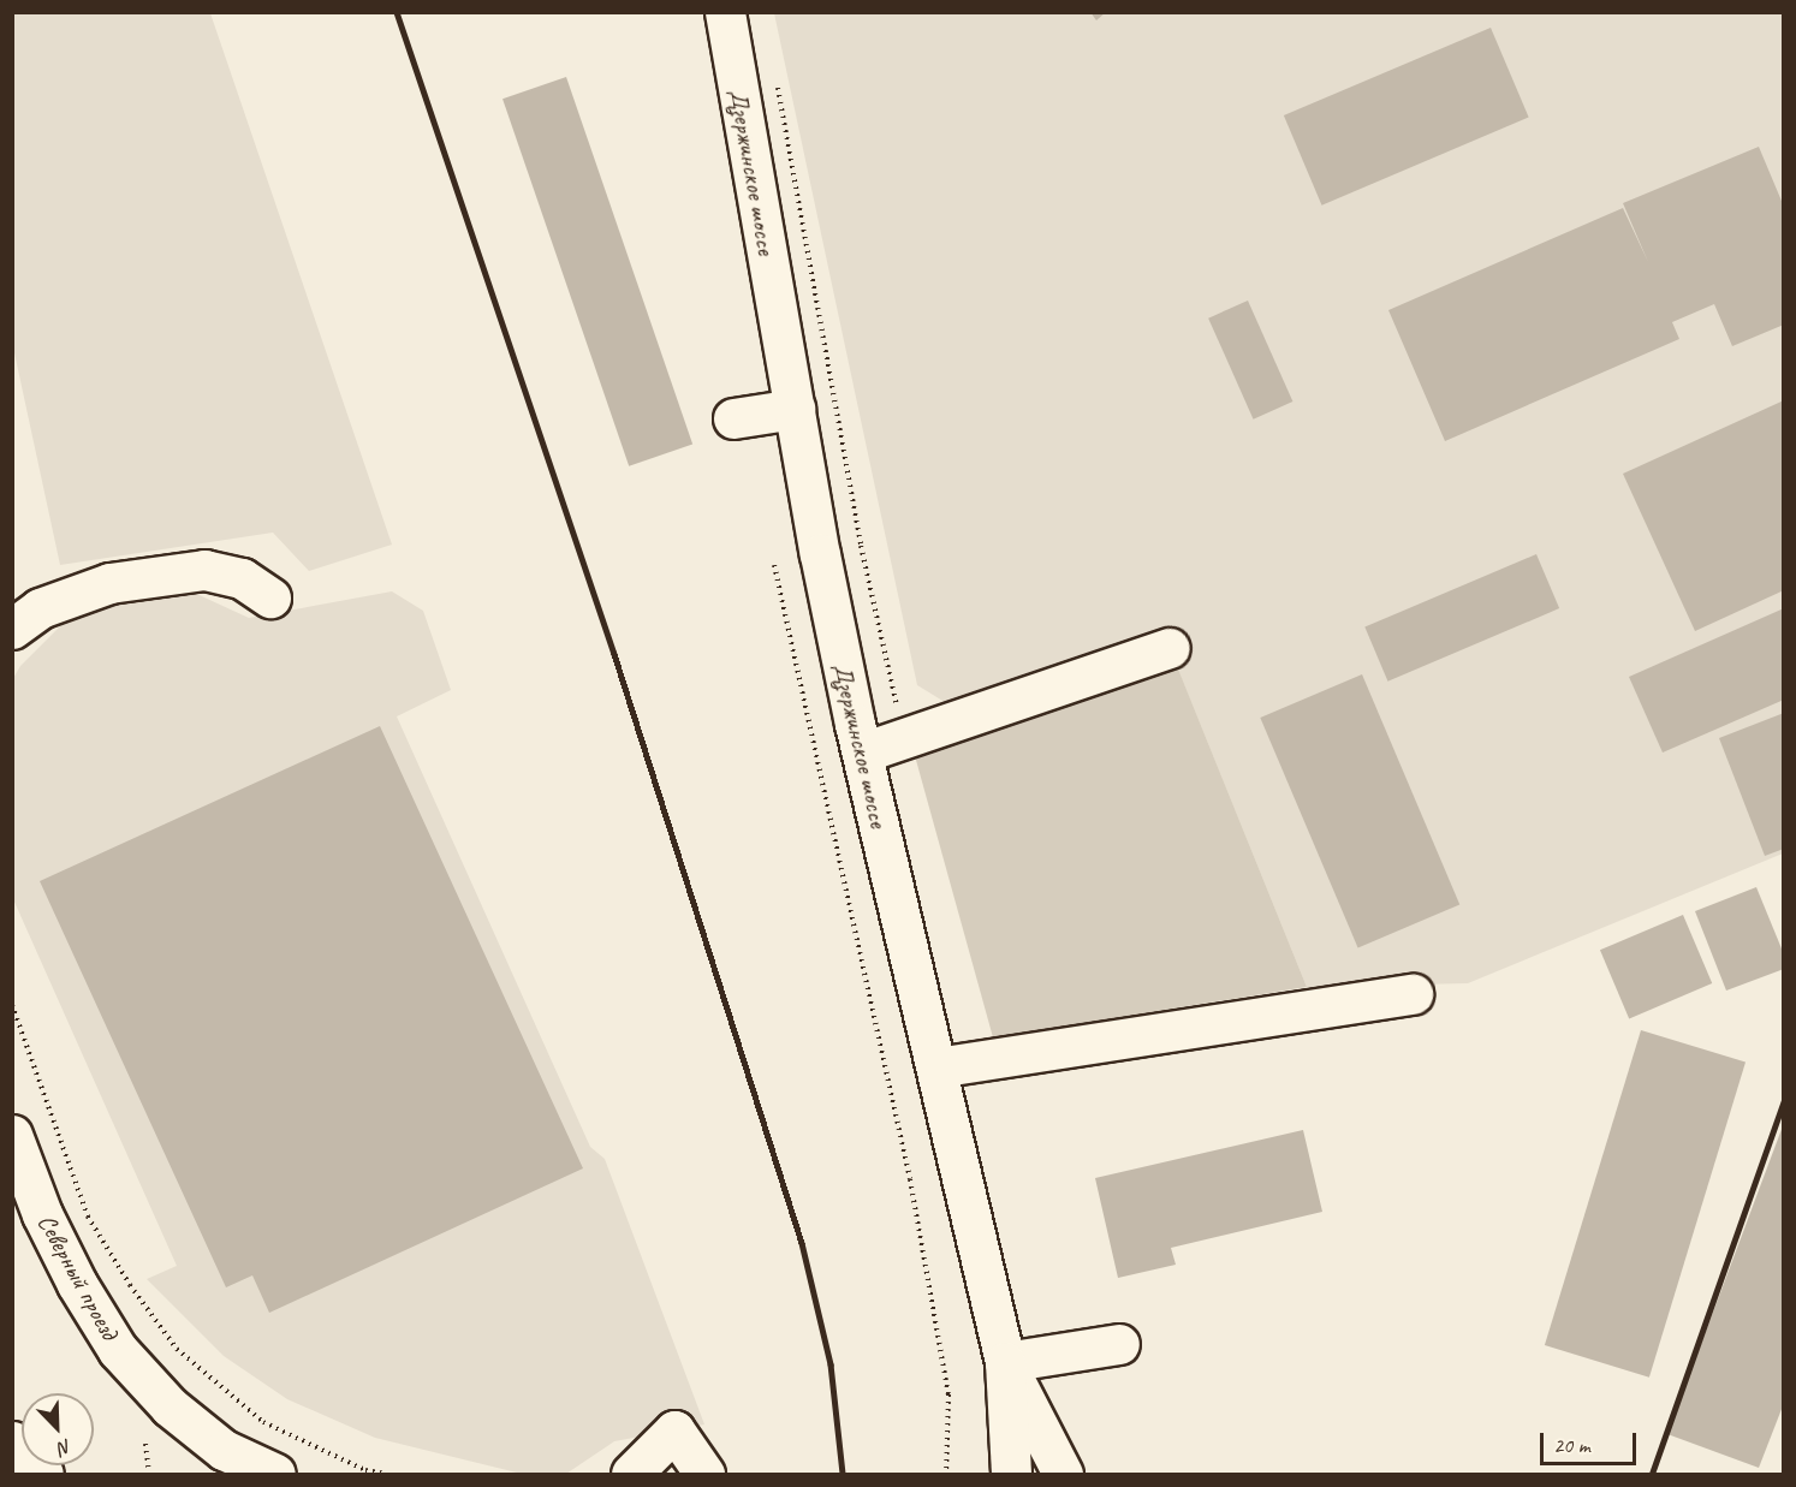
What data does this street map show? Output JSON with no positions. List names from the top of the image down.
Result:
{
  "streets": {
    "main road": ["Дзержинское шоссе", "Северный проезд"]
  },
  "scale_bar": "20 m",
  "north": "bottom right"
}
